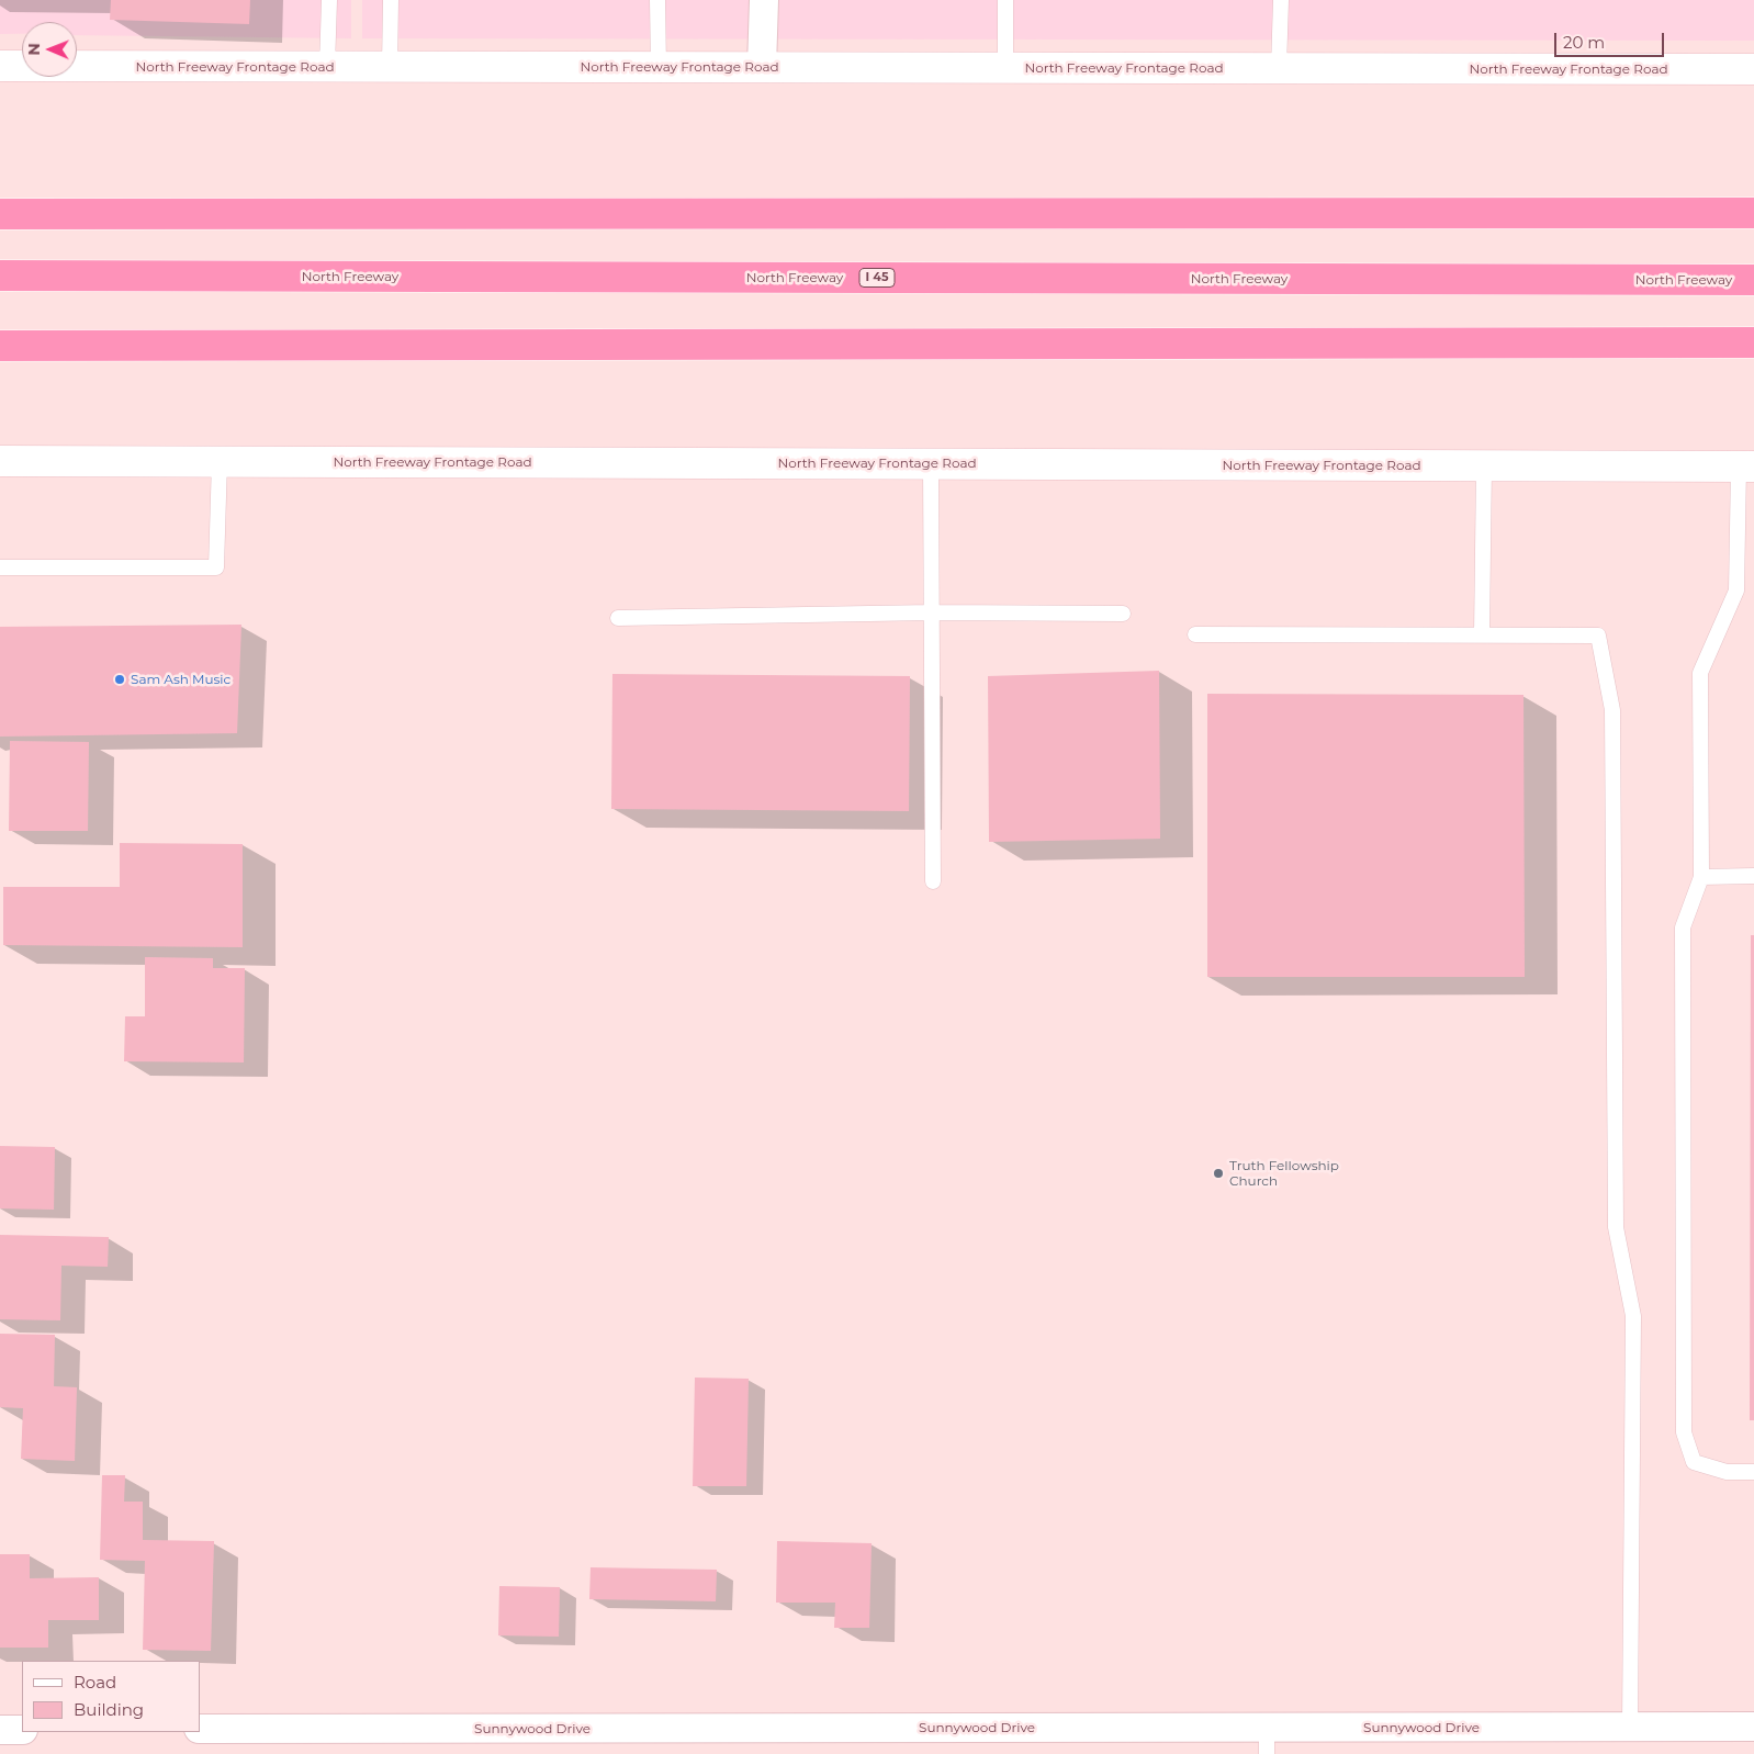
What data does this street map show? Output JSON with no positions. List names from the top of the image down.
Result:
{
  "streets": {
    "highway": ["North Freeway", "I 45"],
    "main road": ["North Freeway Frontage Road"],
    "street": ["Sunnywood Drive"]
  },
  "places": ["Sam Ash Music", "Truth Fellowship Church"],
  "legend": ["Road", "Building"],
  "scale_bar": "20 m",
  "north": "left"
}
